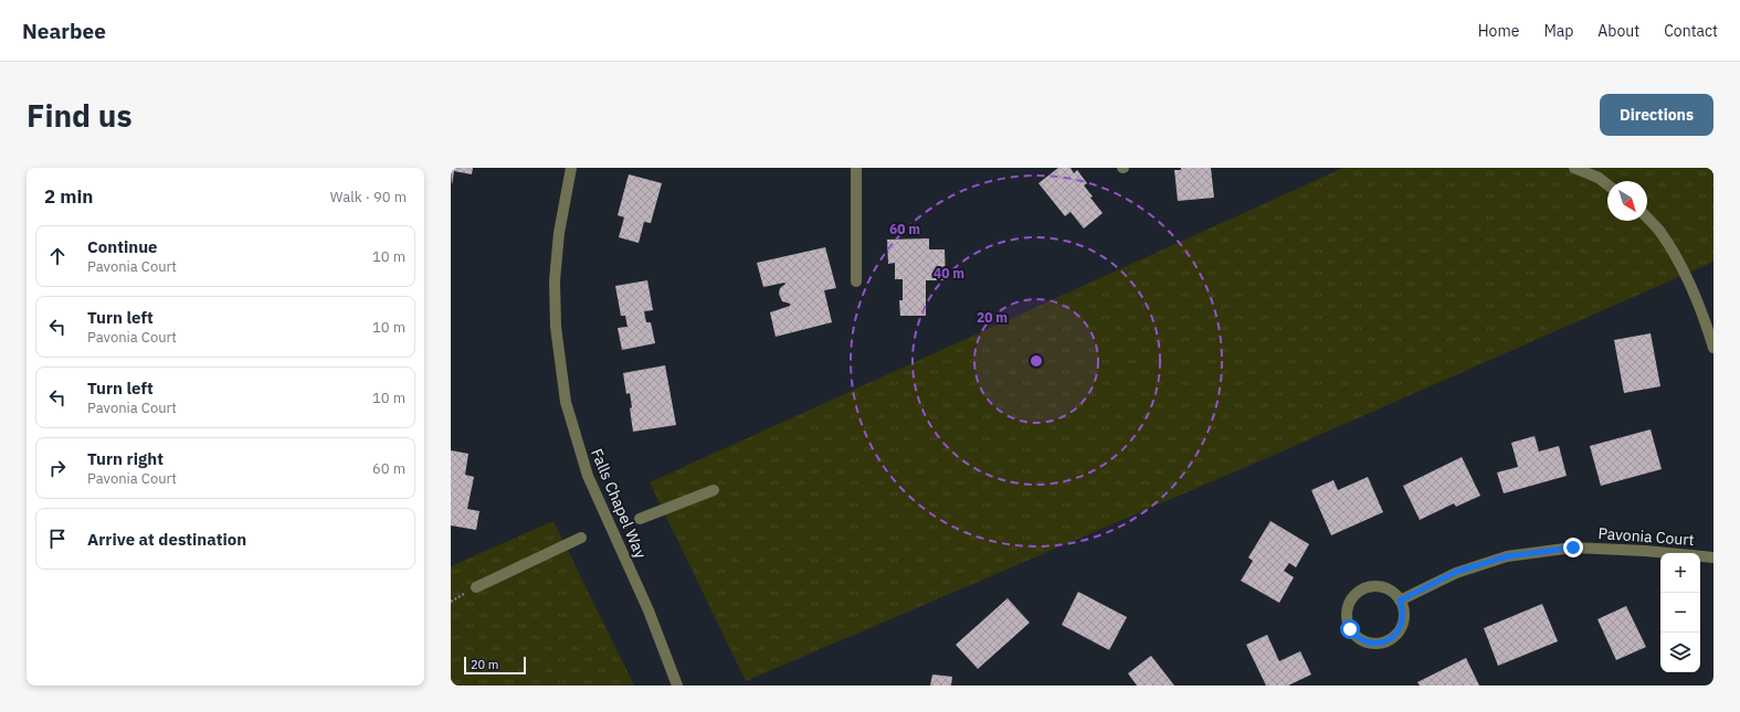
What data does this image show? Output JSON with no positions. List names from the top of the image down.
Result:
{
  "streets": {
    "street": ["Falls Chapel Way", "Pavonia Court"]
  },
  "scale_bar": "20 m",
  "north": "bottom right",
  "page": {
    "header": "Nearbee",
    "nav": [
      "Home",
      "Map",
      "About",
      "Contact"
    ],
    "buttons": "Directions",
    "title": "Find us",
    "heading": ["2 min", "Walk · 90 m"],
    "list": [
      ["Continue", "Pavonia Court", "10 m"],
      ["Turn left", "Pavonia Court", "10 m"],
      ["Turn left", "Pavonia Court", "10 m"],
      ["Turn right", "Pavonia Court", "60 m"],
      "Arrive at destination"
    ],
    "map_buttons": ["+", "−"],
    "scale": "20 m"
  },
  "rings": ["60 m", "40 m", "20 m"]
}
